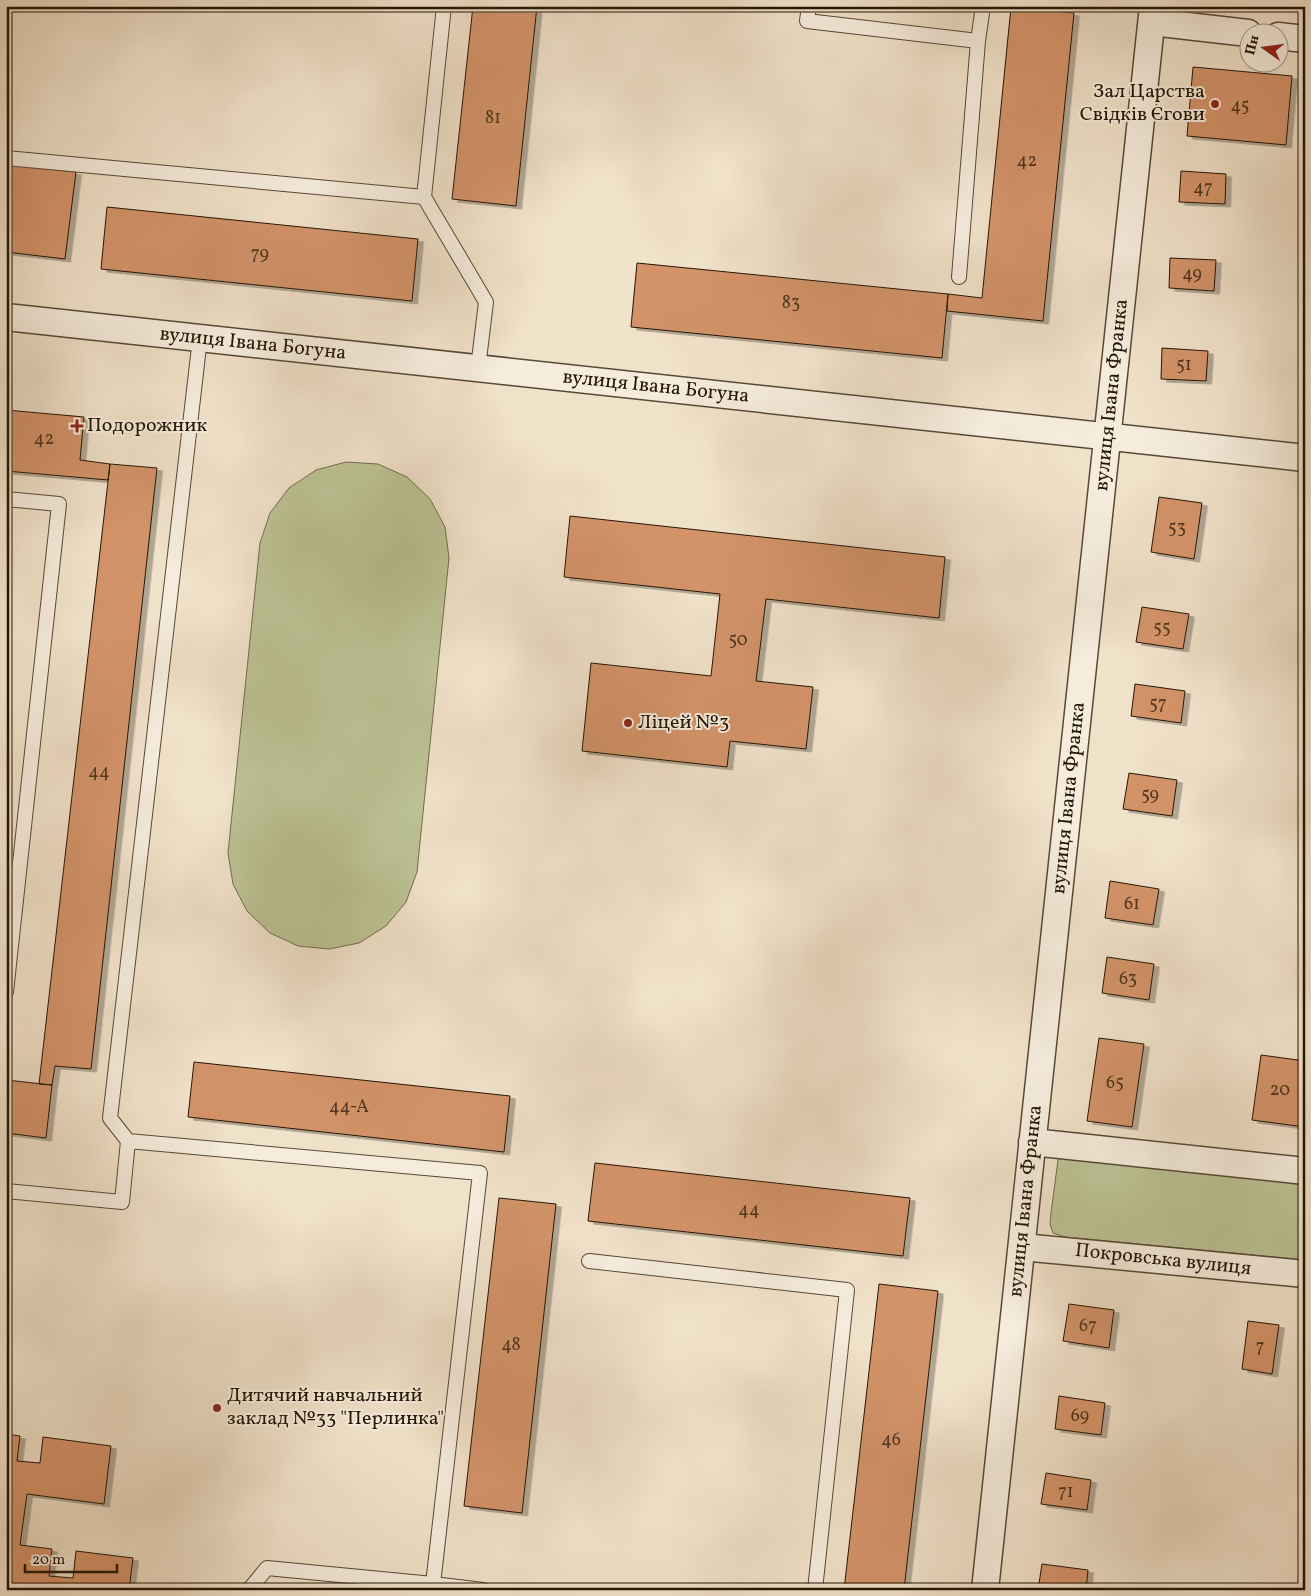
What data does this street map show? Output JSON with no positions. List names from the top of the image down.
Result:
{
  "streets": {
    "street": ["вулиця Івана Богуна", "вулиця Івана Франка", "Покровська вулиця"]
  },
  "crossings": [
    ["вулиця Івана Богуна", "вулиця Івана Франка"],
    ["вулиця Івана Франка", "Покровська вулиця"]
  ],
  "places": {
    "other": ["Зал Царства Свідків Єгови", "Ліцей №3", "Дитячий навчальний заклад №33 \"Перлинка\""],
    "health": ["Подорожник"]
  },
  "house_numbers": [
    "45",
    "81",
    "42",
    "47",
    "79",
    "49",
    "83",
    "51",
    "42",
    "53",
    "55",
    "50",
    "57",
    "44",
    "59",
    "61",
    "63",
    "65",
    "20",
    "44-А",
    "44",
    "67",
    "48",
    "7",
    "69",
    "46",
    "71"
  ],
  "scale_bar": "20 m",
  "north": "left"
}
